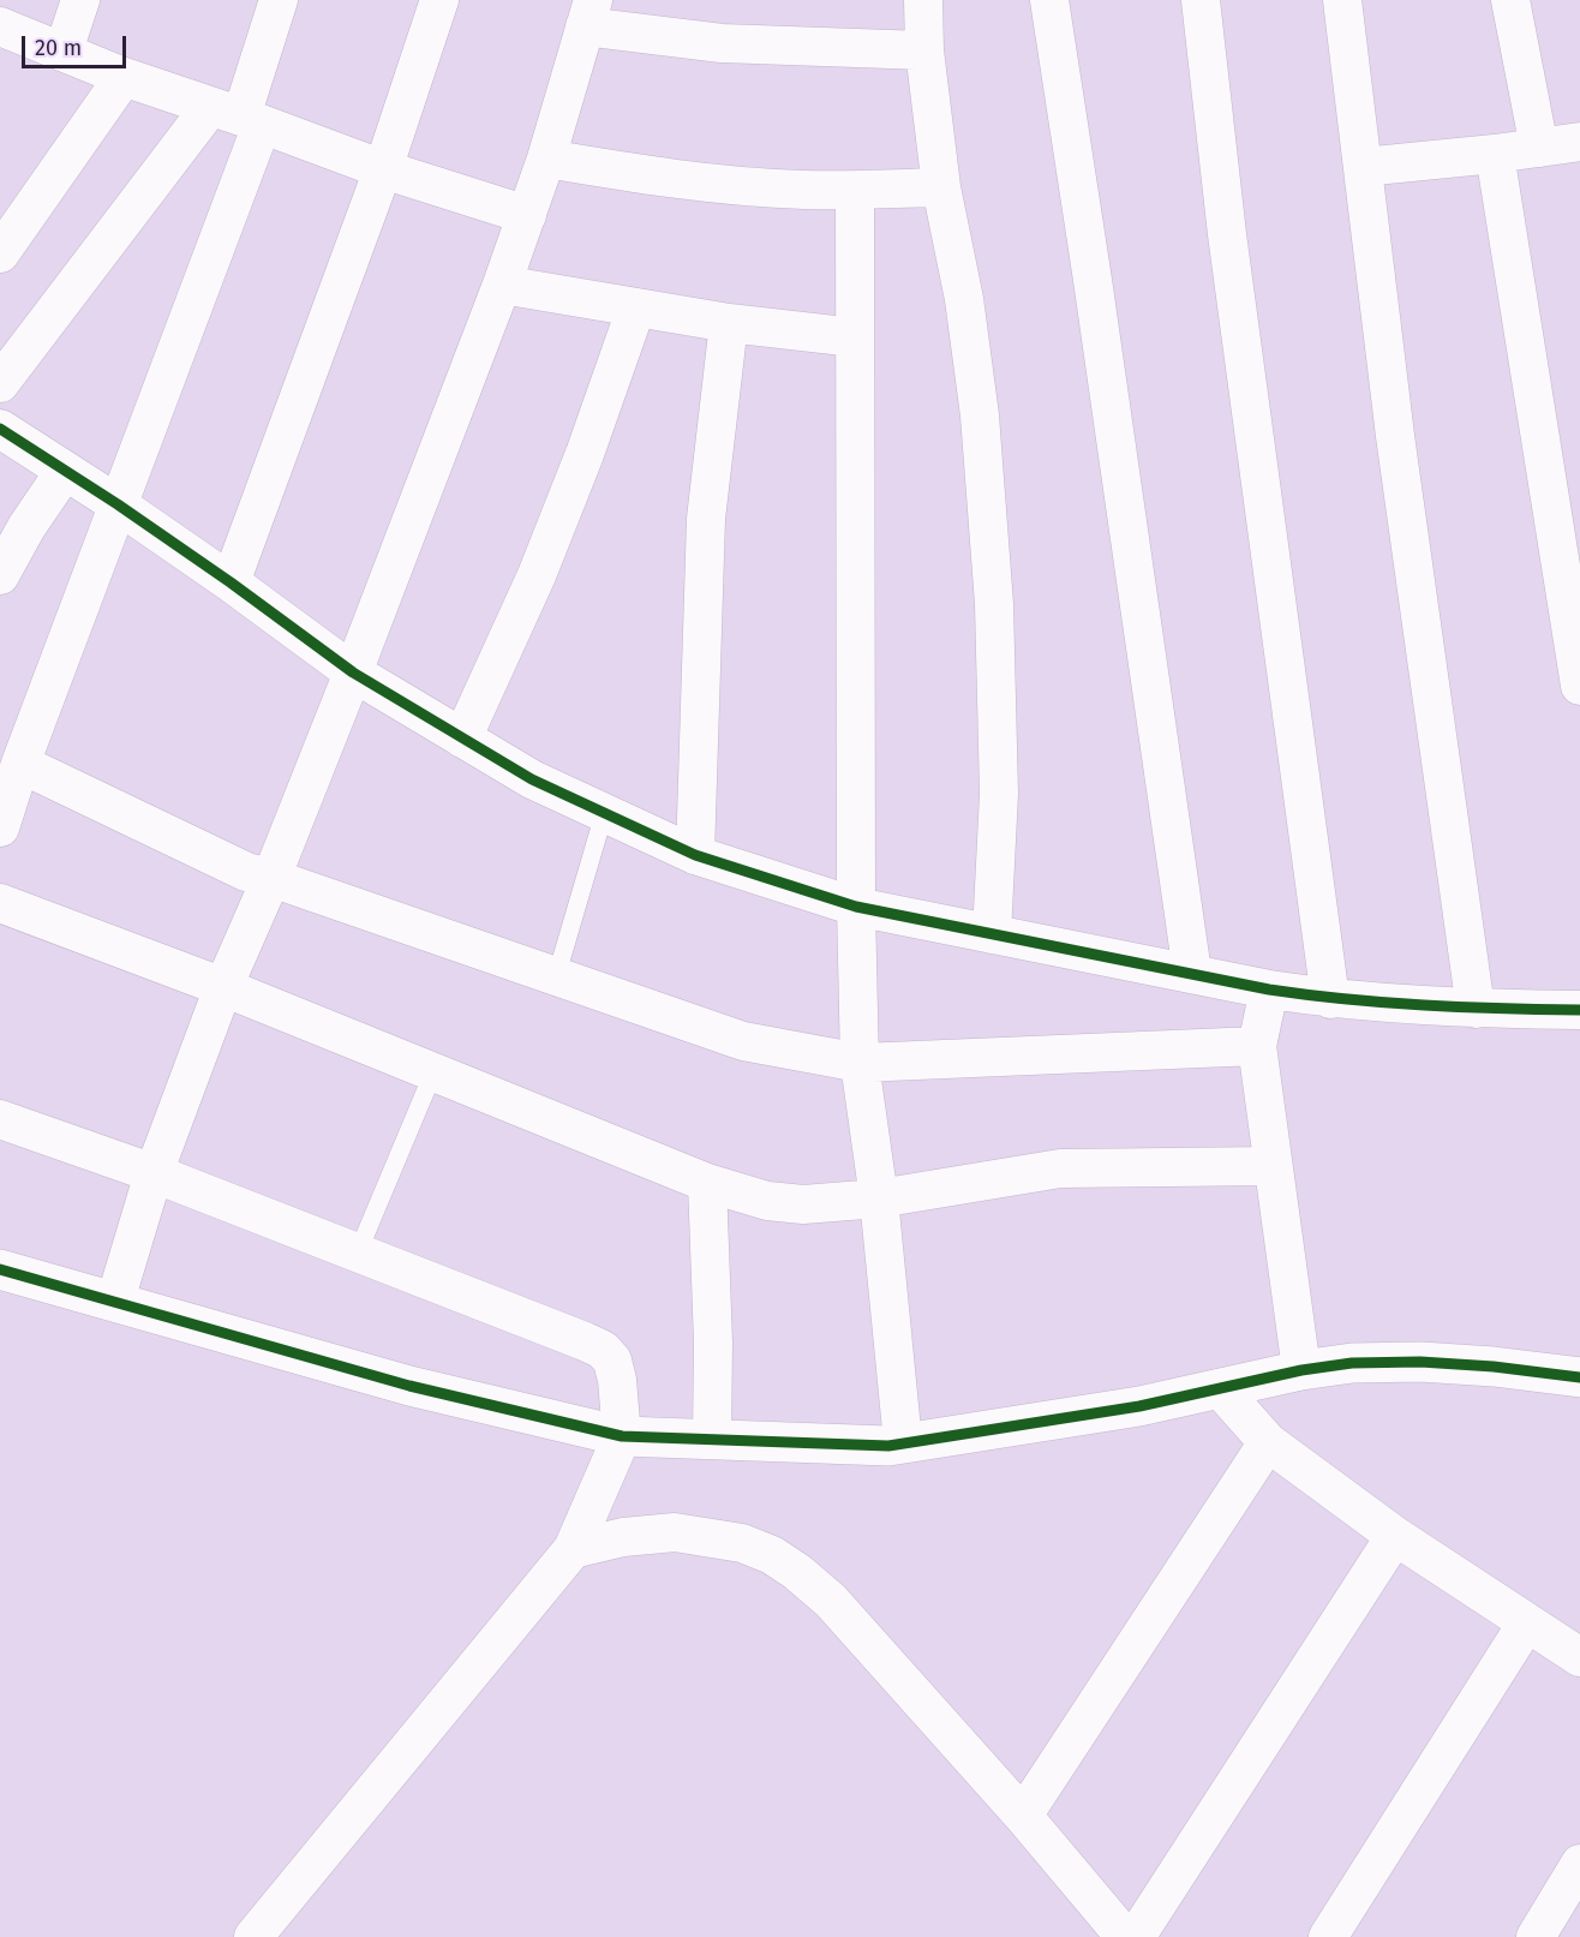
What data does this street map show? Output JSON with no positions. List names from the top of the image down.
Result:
{
  "scale_bar": "20 m"
}
